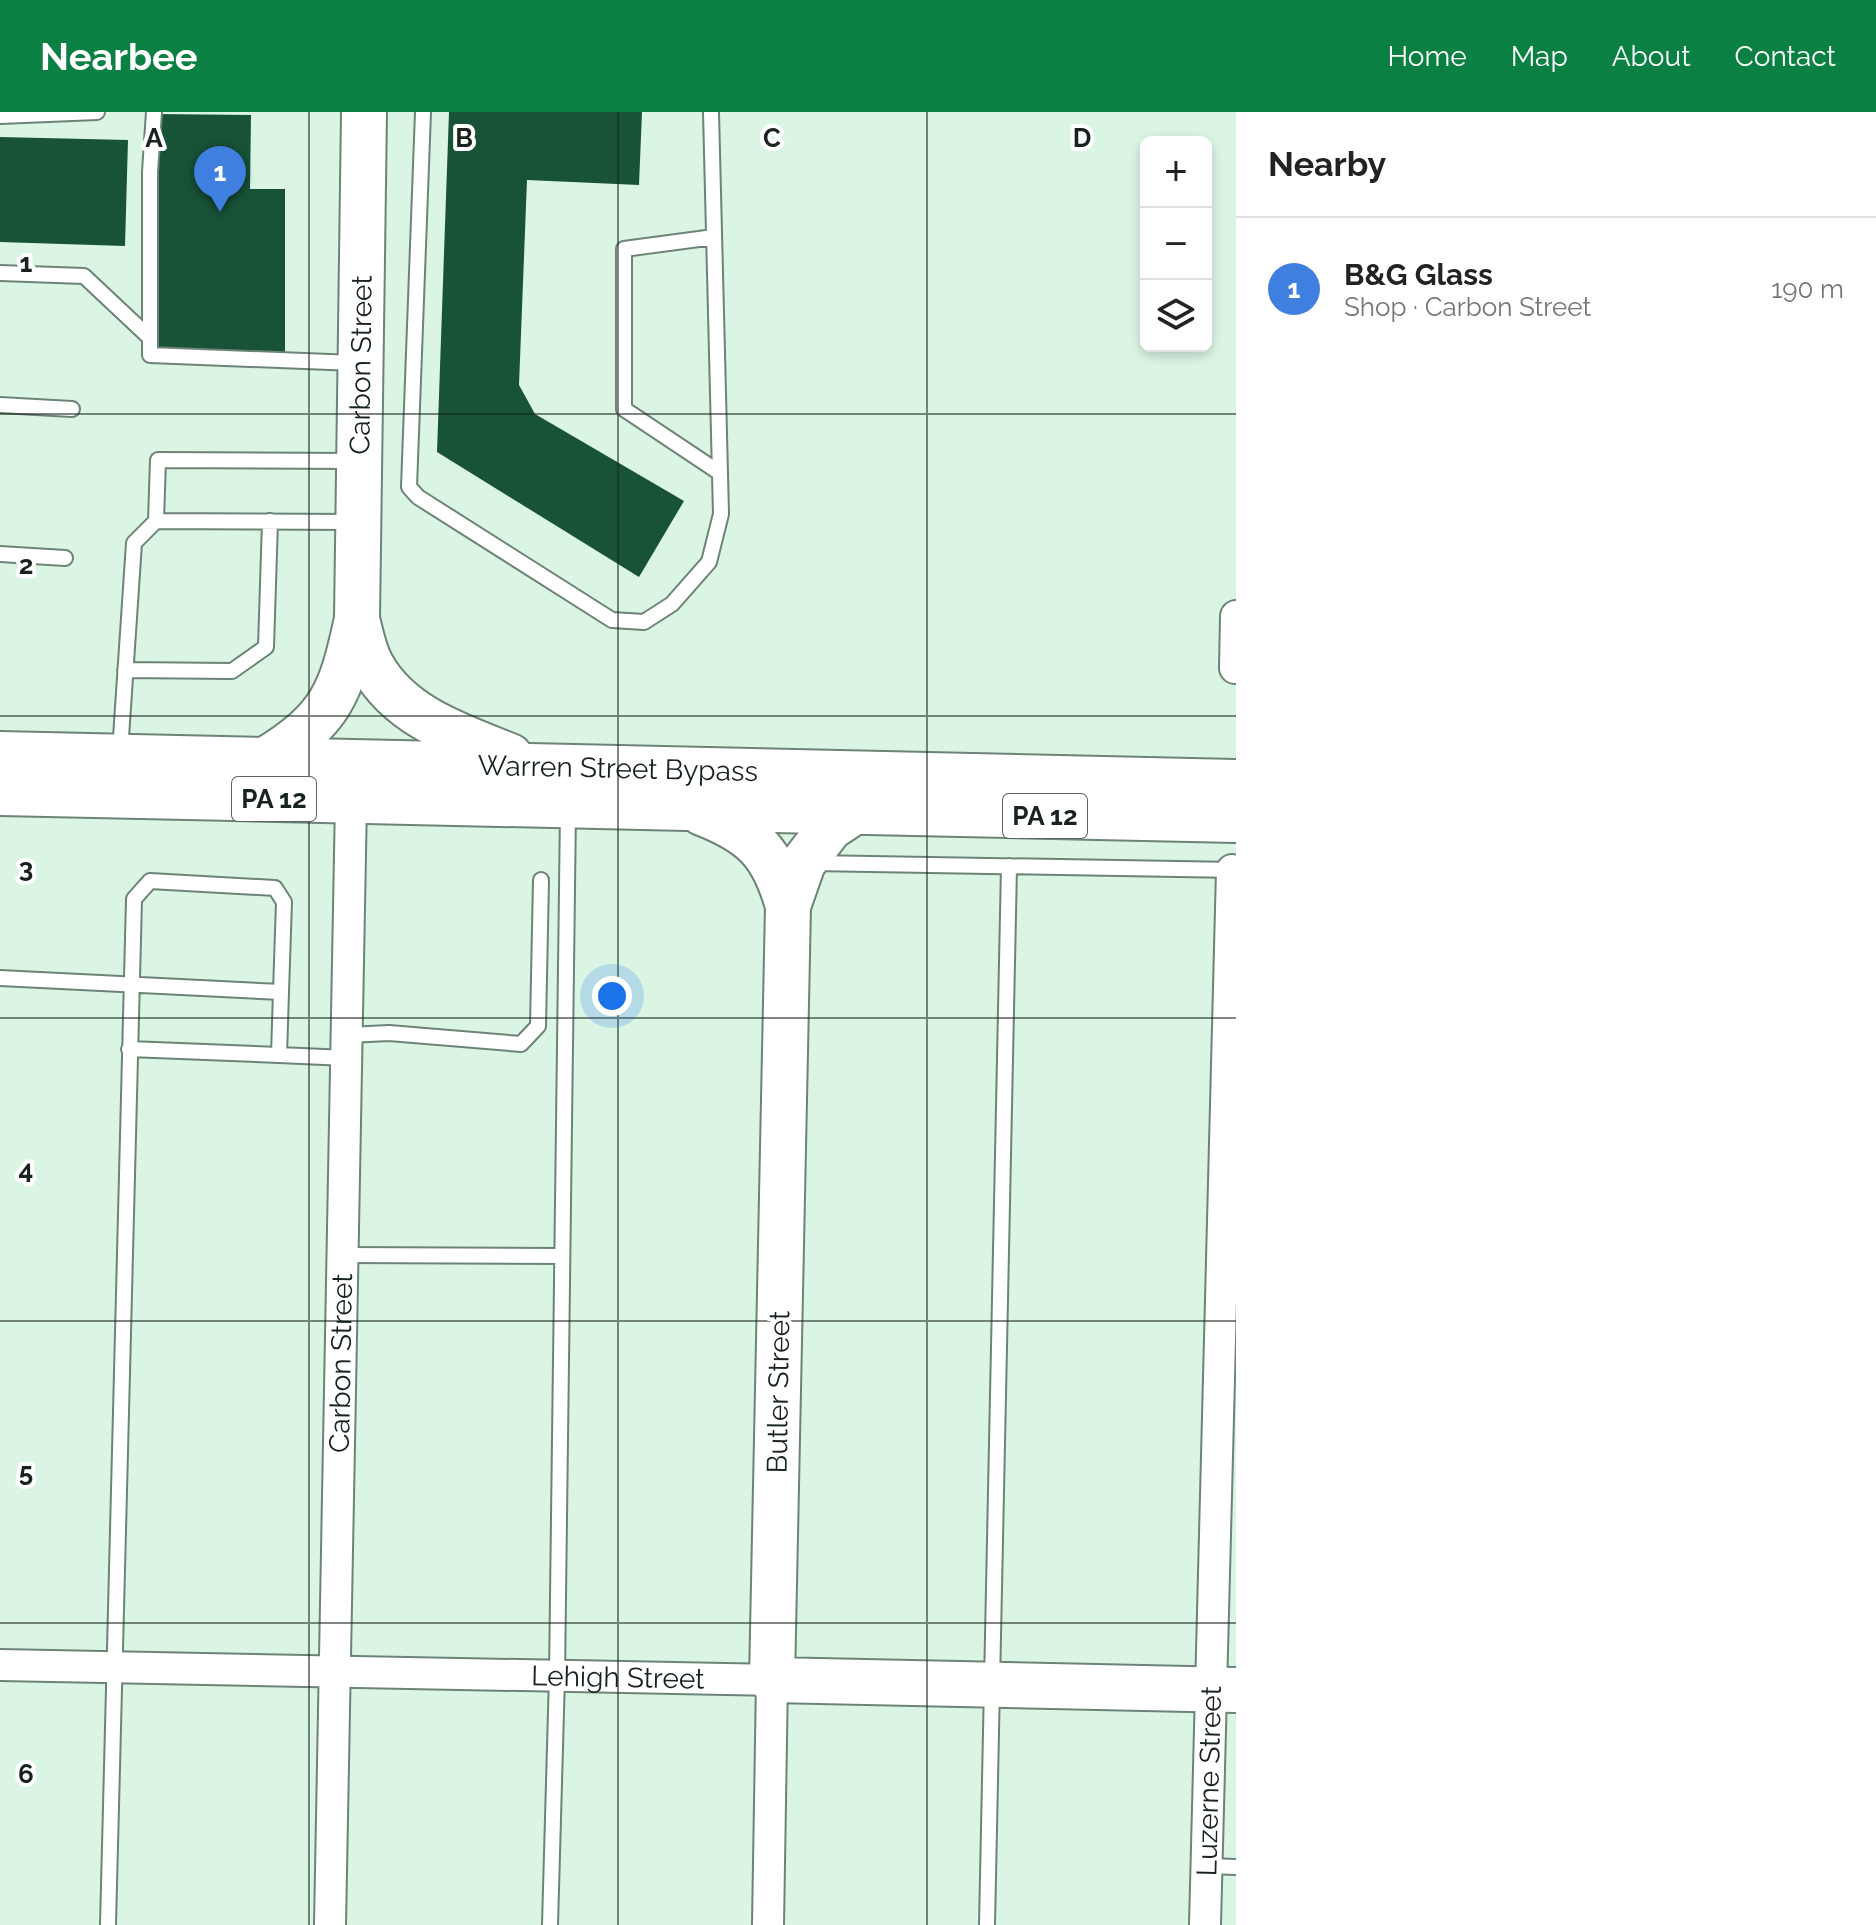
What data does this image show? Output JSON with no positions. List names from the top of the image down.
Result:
{
  "streets": {
    "main road": [
      "Carbon Street",
      "Warren Street Bypass",
      "PA 12",
      "Butler Street",
      "Lehigh Street"
    ],
    "street": ["Luzerne Street"]
  },
  "crossings": [
    ["Carbon Street", "Warren Street Bypass"],
    ["Carbon Street", "Lehigh Street"],
    ["Warren Street Bypass", "Butler Street"],
    ["Butler Street", "Lehigh Street"],
    ["Lehigh Street", "Luzerne Street"]
  ],
  "page": {
    "header": "Nearbee",
    "nav": [
      "Home",
      "Map",
      "About",
      "Contact"
    ],
    "heading": "Nearby",
    "map_buttons": ["+", "−"],
    "pins": "1",
    "list": [
      {
        "mark": "1",
        "name": "B&G Glass",
        "note": "Shop · Carbon Street",
        "value": "190 m"
      }
    ]
  },
  "grid": {
    "columns": [
      "A",
      "B",
      "C",
      "D"
    ],
    "rows": [
      "1",
      "2",
      "3",
      "4",
      "5",
      "6"
    ]
  }
}
